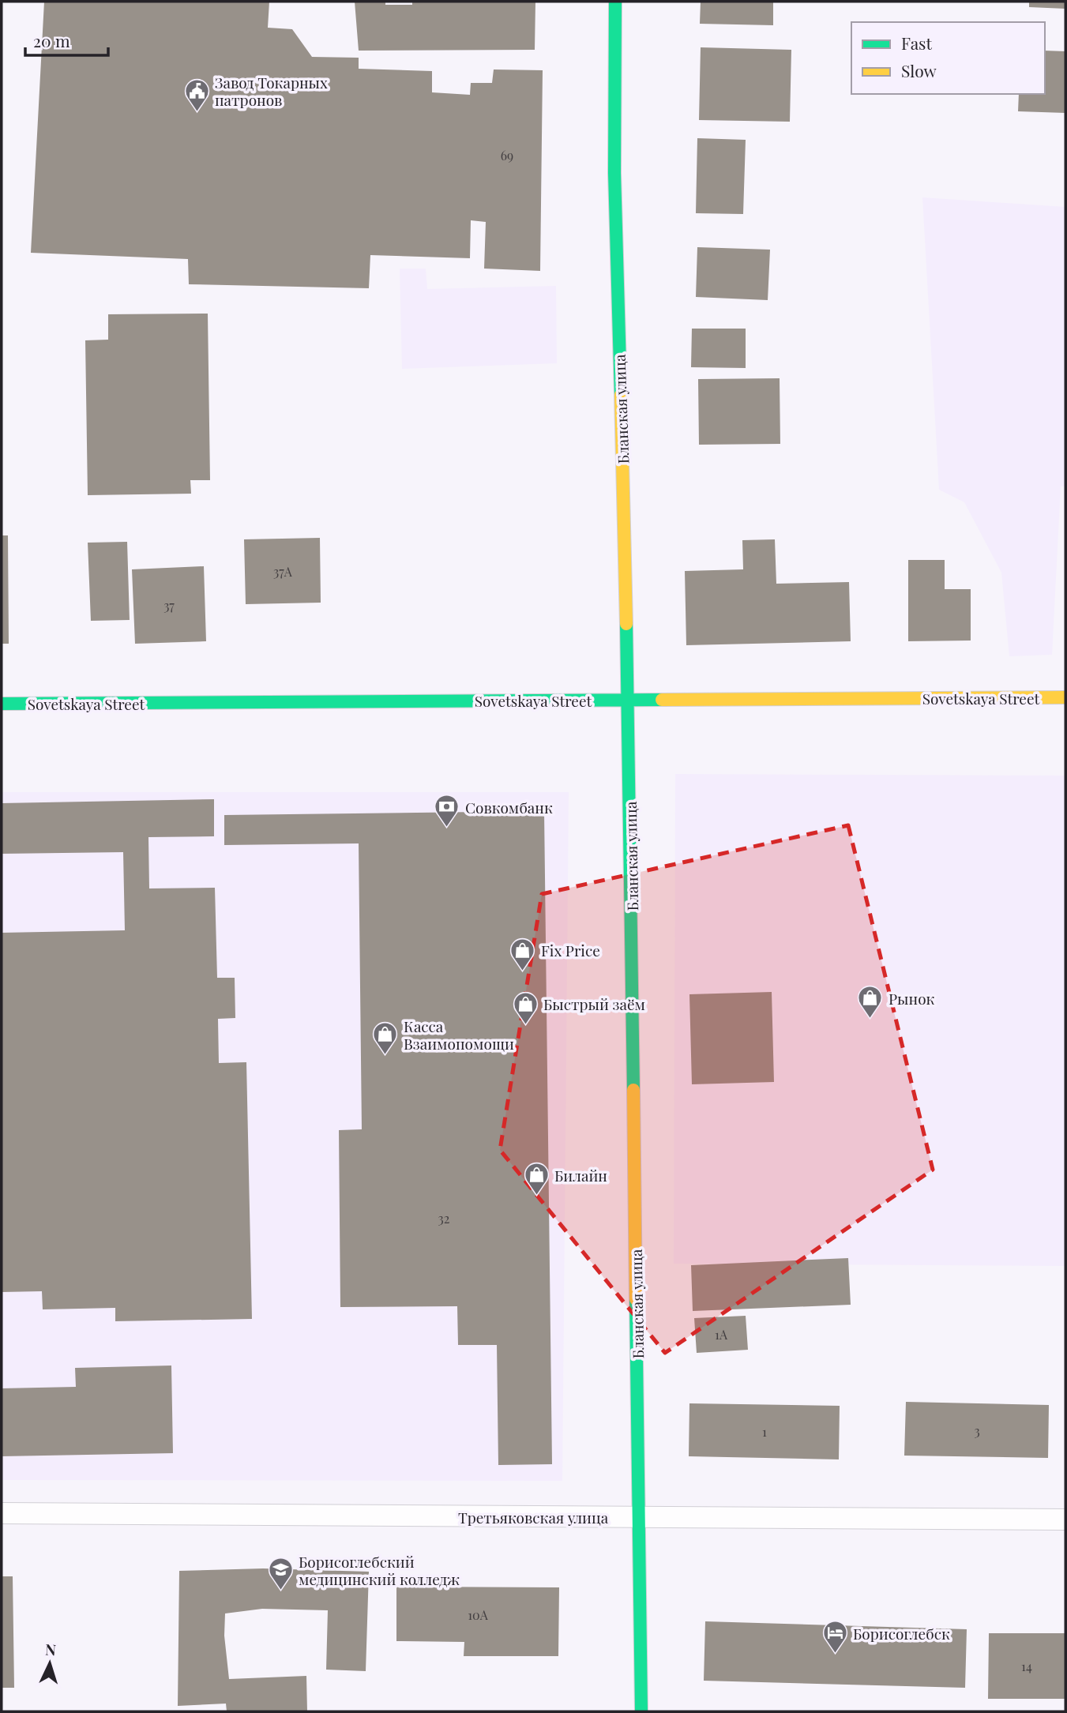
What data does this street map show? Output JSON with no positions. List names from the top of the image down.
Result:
{
  "streets": {
    "street": ["Бланская улица", "Sovetskaya Street", "Третьяковская улица"]
  },
  "crossings": [
    ["Бланская улица", "Sovetskaya Street"],
    ["Бланская улица", "Третьяковская улица"]
  ],
  "places": {
    "public building": ["Завод Токарных патронов"],
    "bank": ["Совкомбанк"],
    "shop": [
      "Fix Price",
      "Рынок",
      "Быстрый заём",
      "Касса Взаимопомощи",
      "Билайн"
    ],
    "school or university": ["Борисоглебский медицинский колледж"],
    "hotel": ["Борисоглебск"]
  },
  "house_numbers": [
    "69",
    "37А",
    "37",
    "32",
    "1А",
    "3",
    "1",
    "10А",
    "14"
  ],
  "legend": ["Fast", "Slow"],
  "scale_bar": "20 m",
  "north": "top"
}
